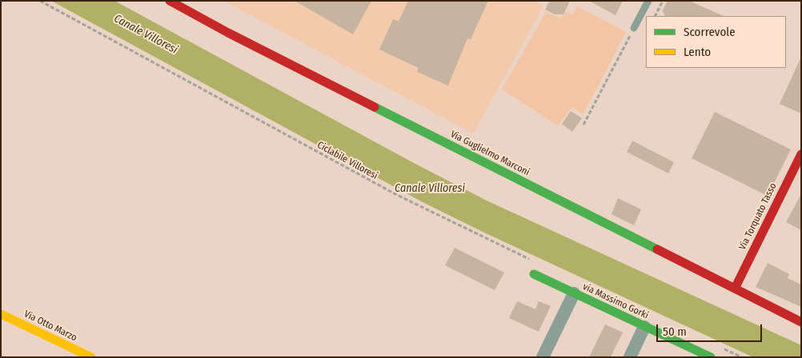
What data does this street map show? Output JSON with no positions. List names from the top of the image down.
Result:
{
  "streets": {
    "street": [
      "Via Guglielmo Marconi",
      "Via Torquato Tasso",
      "via Massimo Gorki",
      "Via Otto Marzo"
    ],
    "path": ["Ciclabile Villoresi"]
  },
  "crossings": [
    ["Via Guglielmo Marconi", "Via Torquato Tasso"]
  ],
  "water": ["Canale Villoresi"],
  "legend": ["Scorrevole", "Lento"],
  "scale_bar": "50 m"
}
